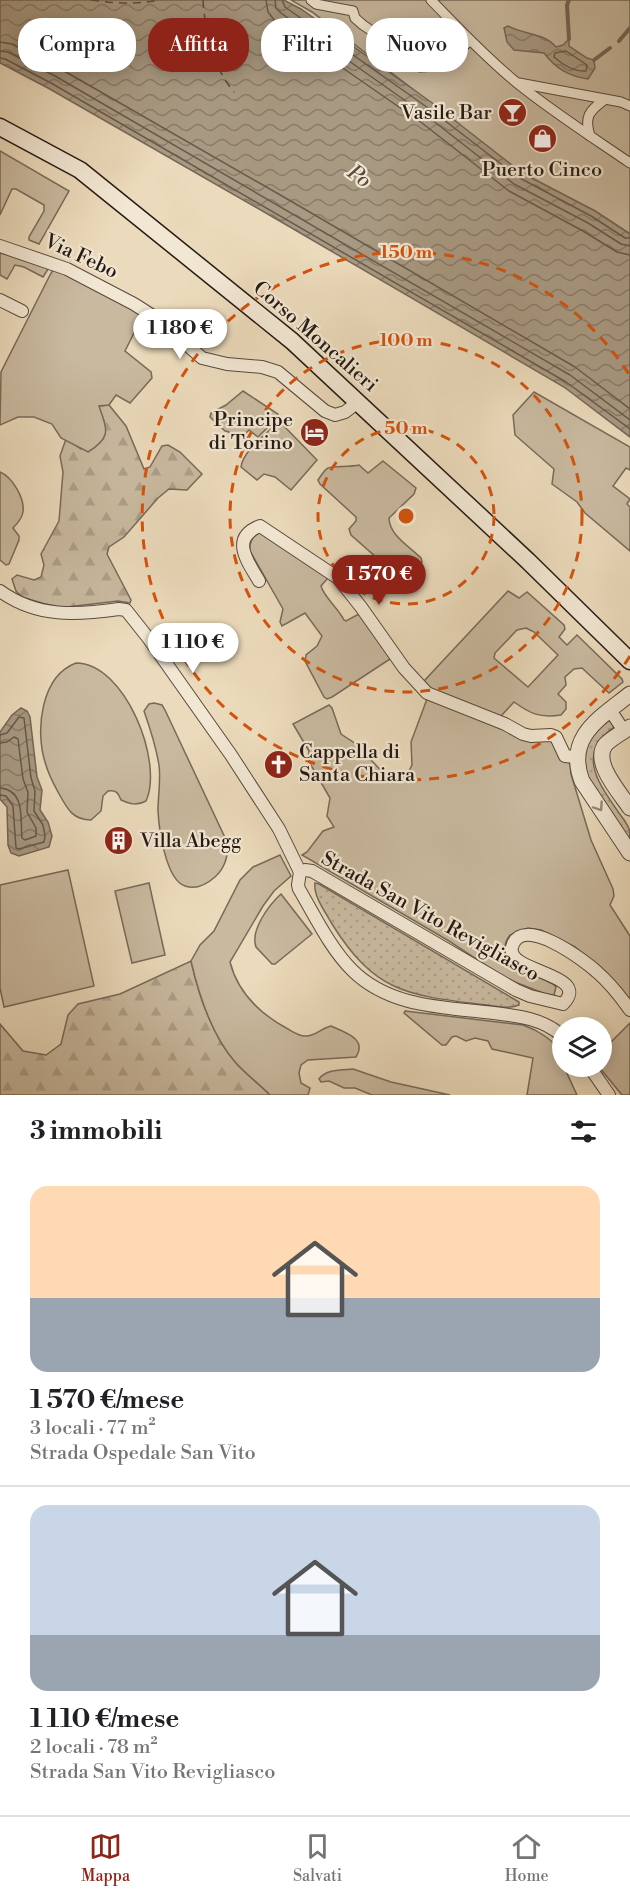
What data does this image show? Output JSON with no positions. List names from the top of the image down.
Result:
{
  "streets": {
    "main road": ["Corso Moncalieri"],
    "street": ["Via Febo", "Strada San Vito Revigliasco"]
  },
  "crossings": [
    ["Via Febo", "Corso Moncalieri"]
  ],
  "water": ["Po"],
  "places": {
    "bar": ["Vasile Bar"],
    "shop": ["Puerto Cinco"],
    "hotel": ["Principe di Torino"],
    "church": ["Cappella di Santa Chiara"],
    "building": ["Villa Abegg"]
  },
  "page": {
    "chip": [
      "Compra",
      "Affitta",
      "Filtri",
      "Nuovo"
    ],
    "price": ["1 180 €", "1 570 €", "1 110 €"],
    "heading": "3 immobili",
    "list": [
      {
        "name": "1 570 €/mese",
        "note": "3 locali · 77 m² · Strada Ospedale San Vito"
      },
      {
        "name": "1 110 €/mese",
        "note": "2 locali · 78 m² · Strada San Vito Revigliasco"
      }
    ],
    "tabs": ["Mappa", "Salvati", "Home"]
  },
  "rings": ["150 m", "100 m", "50 m"]
}
